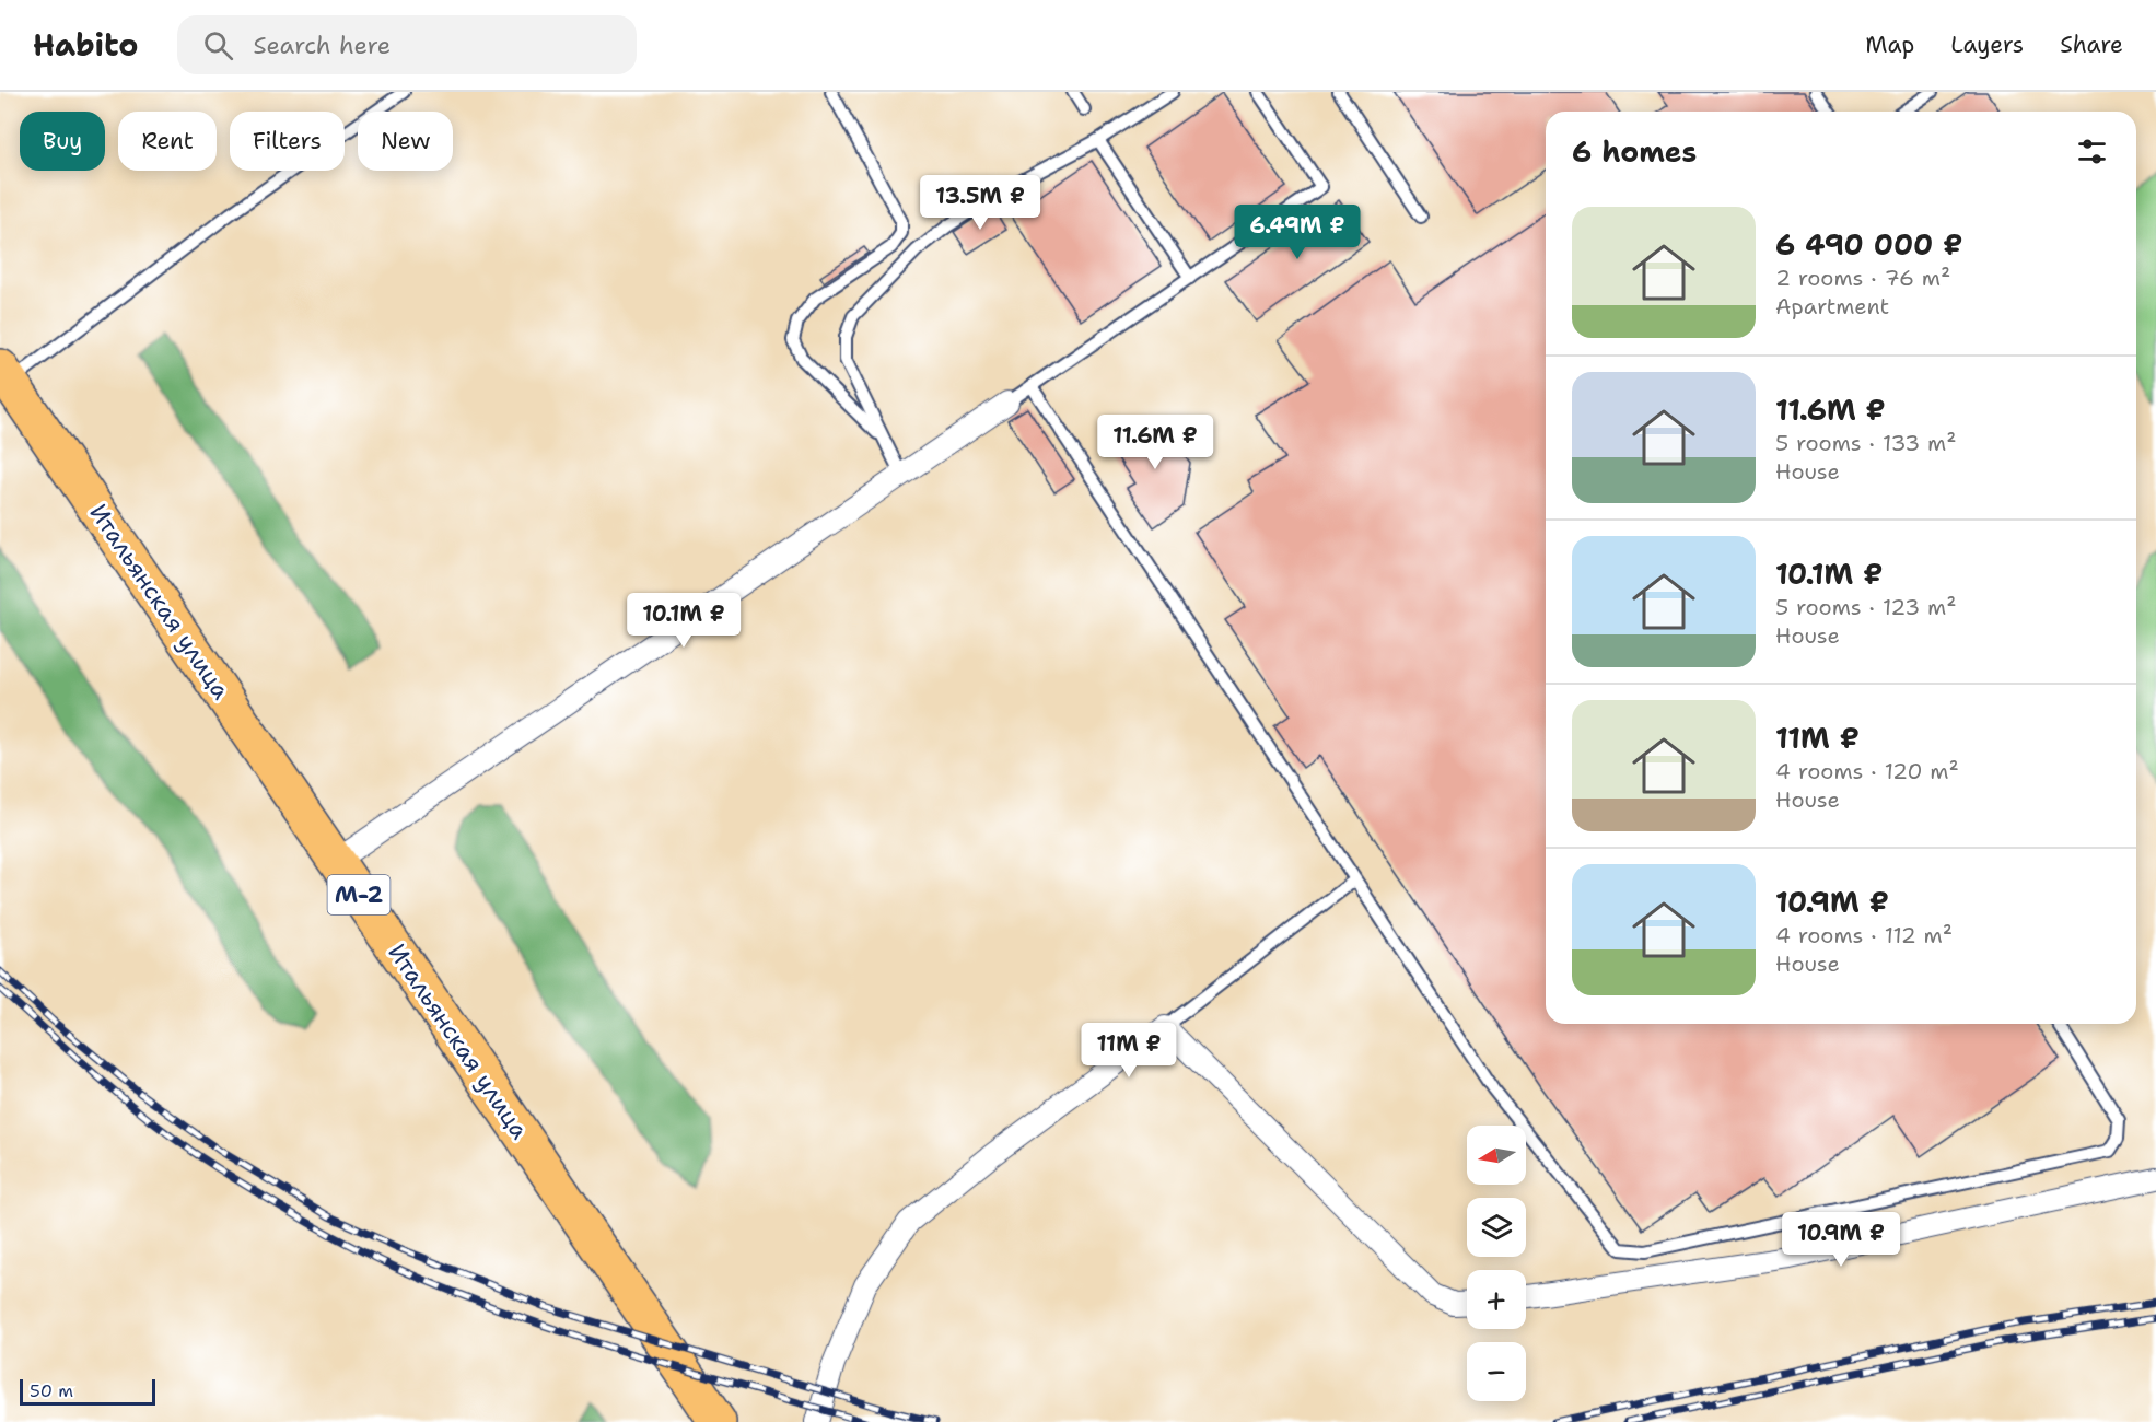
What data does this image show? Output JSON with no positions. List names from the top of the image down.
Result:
{
  "streets": {
    "highway": ["Итальянская улица", "М-2"]
  },
  "scale_bar": "50 m",
  "north": "left",
  "page": {
    "header": "Habito",
    "search": "Search here",
    "nav": ["Map", "Layers", "Share"],
    "chip": [
      "Buy",
      "Rent",
      "Filters",
      "New"
    ],
    "heading": "6 homes",
    "price": [
      "13.5M ₽",
      "6.49M ₽",
      "11.6M ₽",
      "10.1M ₽",
      "11M ₽",
      "10.9M ₽"
    ],
    "list": [
      {
        "name": "6 490 000 ₽",
        "note": "2 rooms · 76 m² · Apartment"
      },
      {
        "name": "11.6M ₽",
        "note": "5 rooms · 133 m² · House"
      },
      {
        "name": "10.1M ₽",
        "note": "5 rooms · 123 m² · House"
      },
      {
        "name": "11M ₽",
        "note": "4 rooms · 120 m² · House"
      },
      {
        "name": "10.9M ₽",
        "note": "4 rooms · 112 m² · House"
      }
    ],
    "map_buttons": ["+", "−"],
    "scale": "50 m"
  }
}
